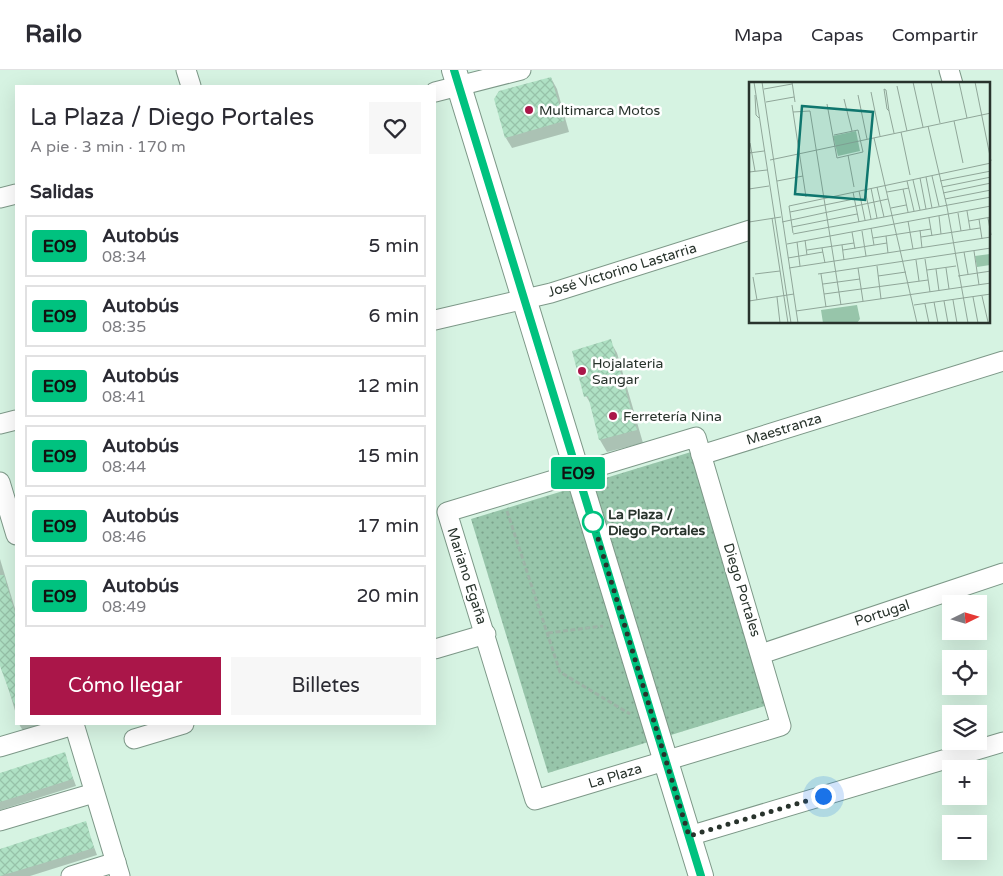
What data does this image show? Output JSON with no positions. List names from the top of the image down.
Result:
{
  "streets": {
    "street": [
      "José Victorino Lastarria",
      "Maestranza",
      "Mariano Egaña",
      "Diego Portales",
      "Portugal",
      "La Plaza"
    ]
  },
  "crossings": [
    ["Maestranza", "Diego Portales"],
    ["Mariano Egaña", "La Plaza"],
    ["Diego Portales", "Portugal"],
    ["Diego Portales", "La Plaza"]
  ],
  "places": [
    "Multimarca Motos",
    "Hojalateria Sangar",
    "Ferretería Nina",
    "La Plaza / Diego Portales"
  ],
  "lines": ["bus line E09"],
  "north": "right",
  "page": {
    "header": "Railo",
    "nav": ["Mapa", "Capas", "Compartir"],
    "on_map": "E09",
    "heading": [
      ["La Plaza / Diego Portales", "A pie · 3 min · 170 m"],
      "Salidas"
    ],
    "list": [
      {
        "mark": "E09",
        "name": "Autobús",
        "note": "08:34",
        "value": "5 min"
      },
      {
        "mark": "E09",
        "name": "Autobús",
        "note": "08:35",
        "value": "6 min"
      },
      {
        "mark": "E09",
        "name": "Autobús",
        "note": "08:41",
        "value": "12 min"
      },
      {
        "mark": "E09",
        "name": "Autobús",
        "note": "08:44",
        "value": "15 min"
      },
      {
        "mark": "E09",
        "name": "Autobús",
        "note": "08:46",
        "value": "17 min"
      },
      {
        "mark": "E09",
        "name": "Autobús",
        "note": "08:49",
        "value": "20 min"
      }
    ],
    "map_buttons": ["+", "−"],
    "buttons": ["Cómo llegar", "Billetes"]
  }
}
